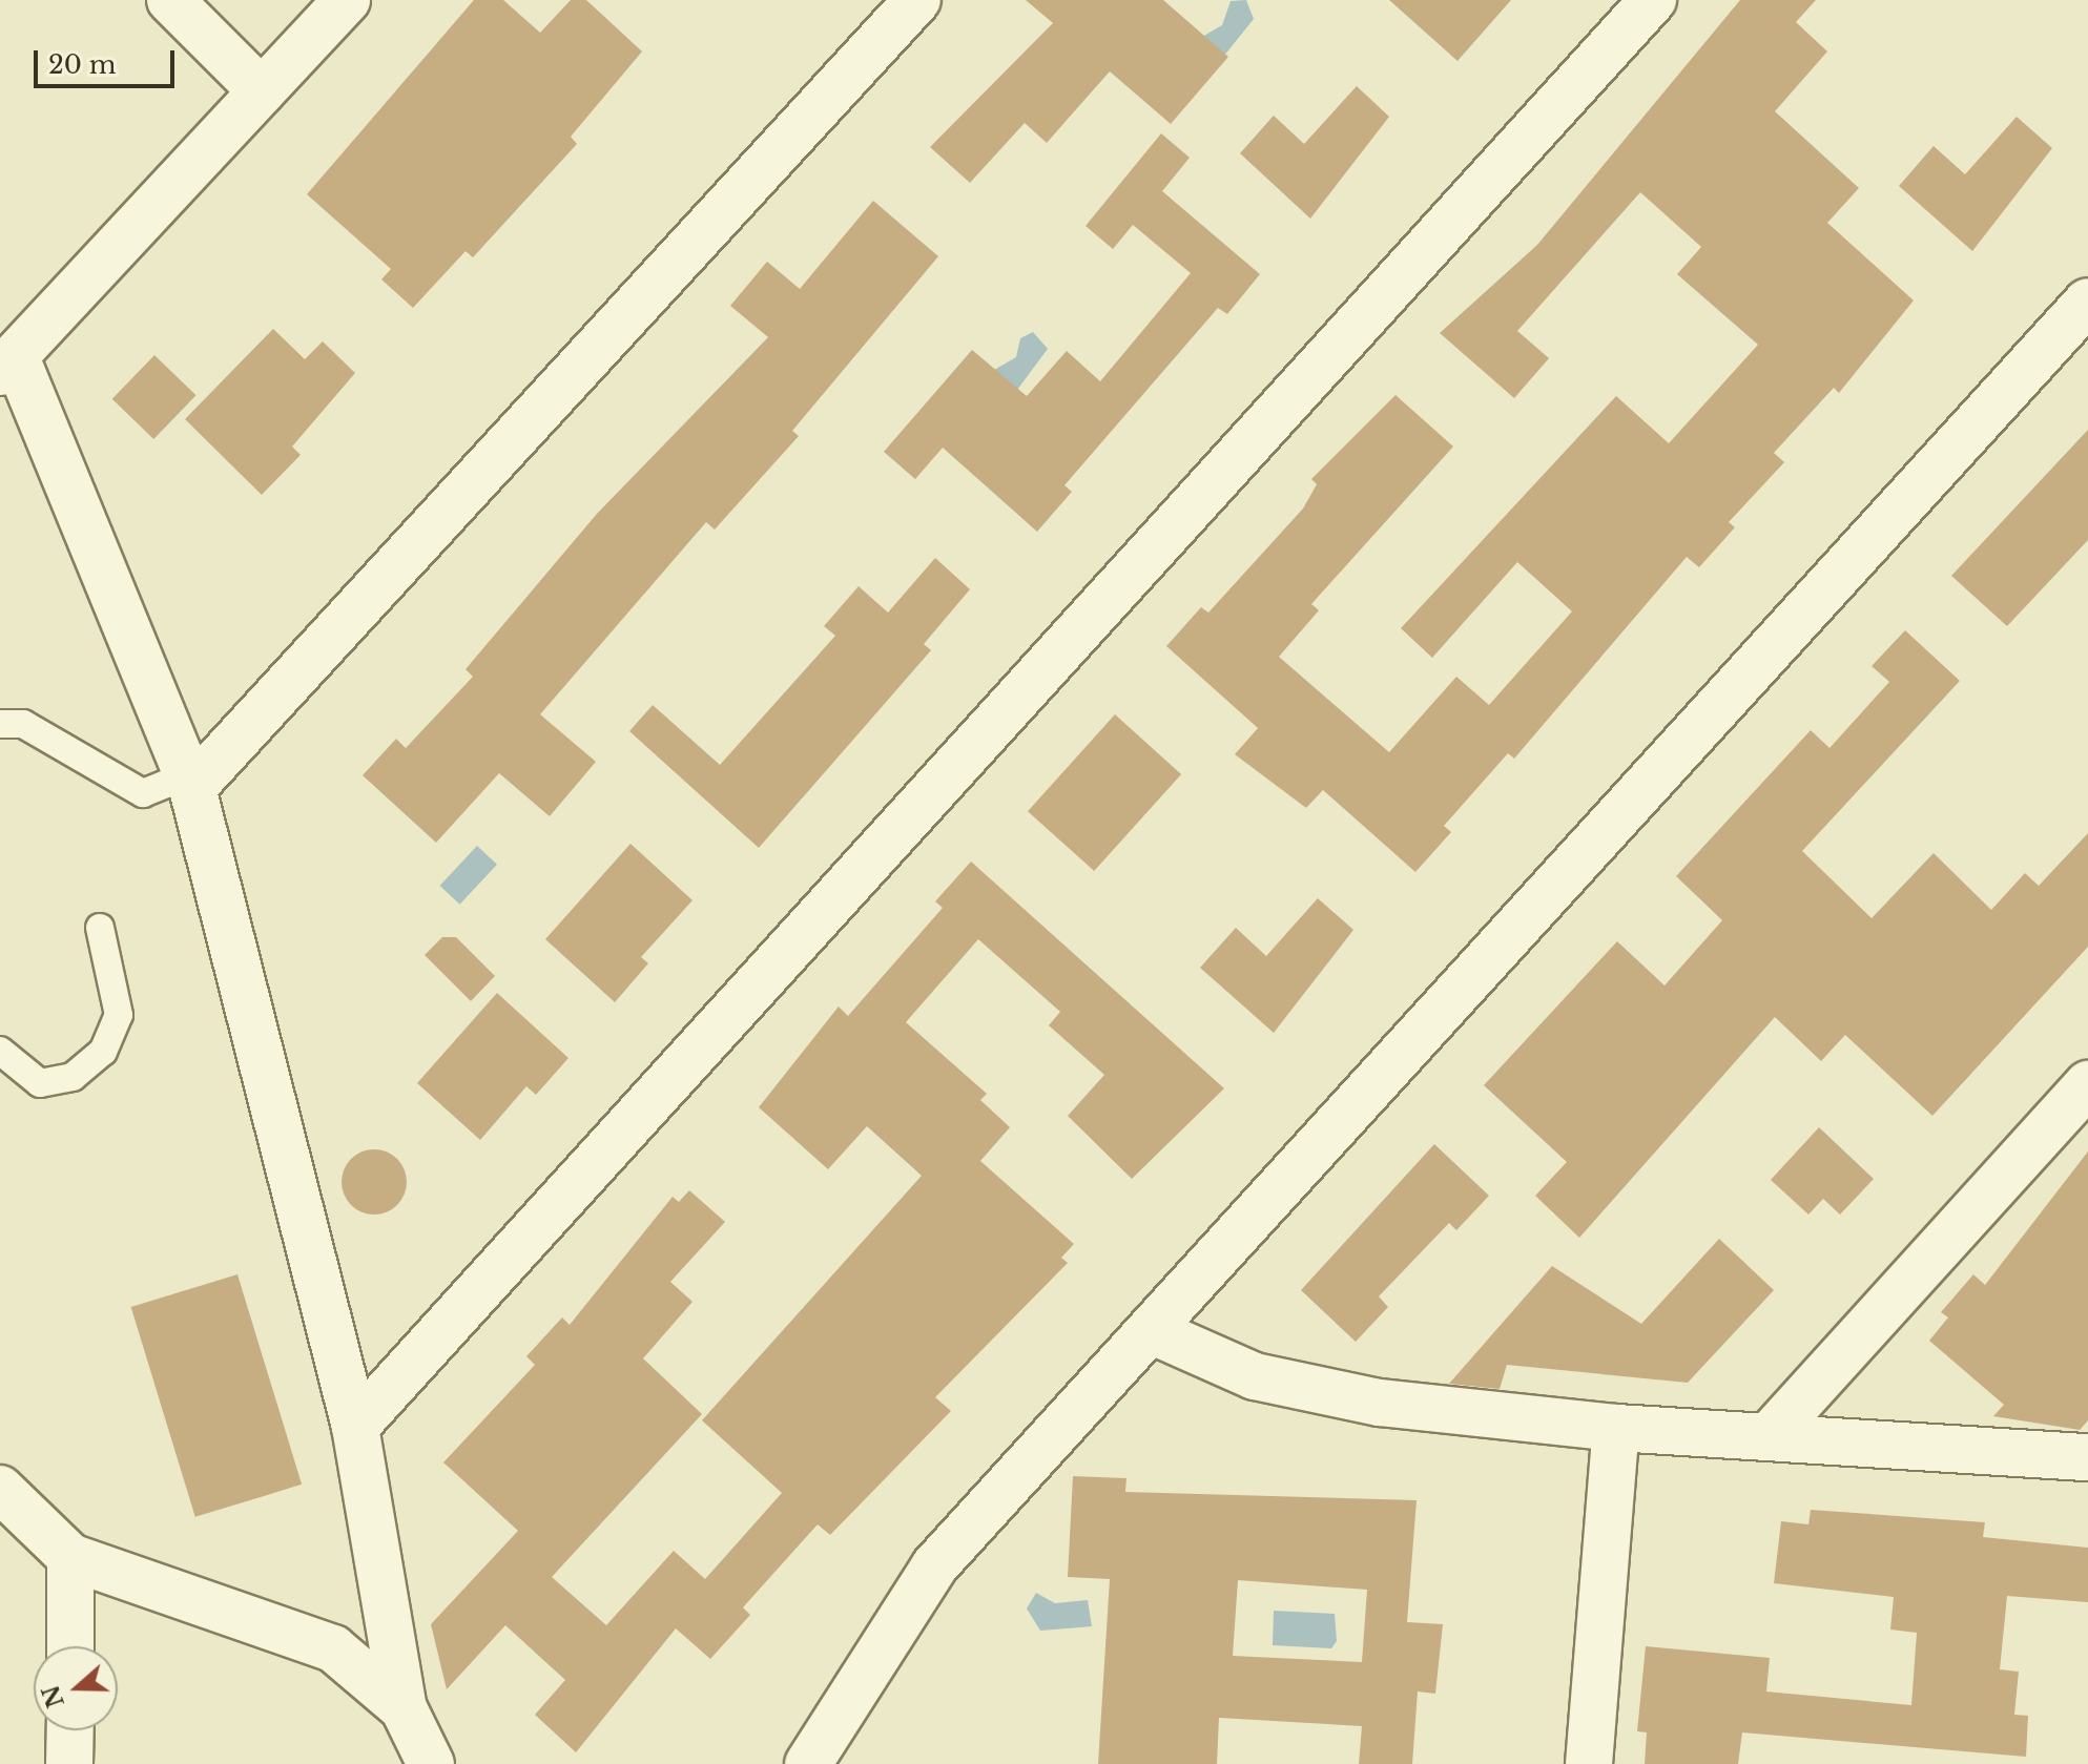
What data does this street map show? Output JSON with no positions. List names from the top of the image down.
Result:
{
  "scale_bar": "20 m",
  "north": "left"
}
